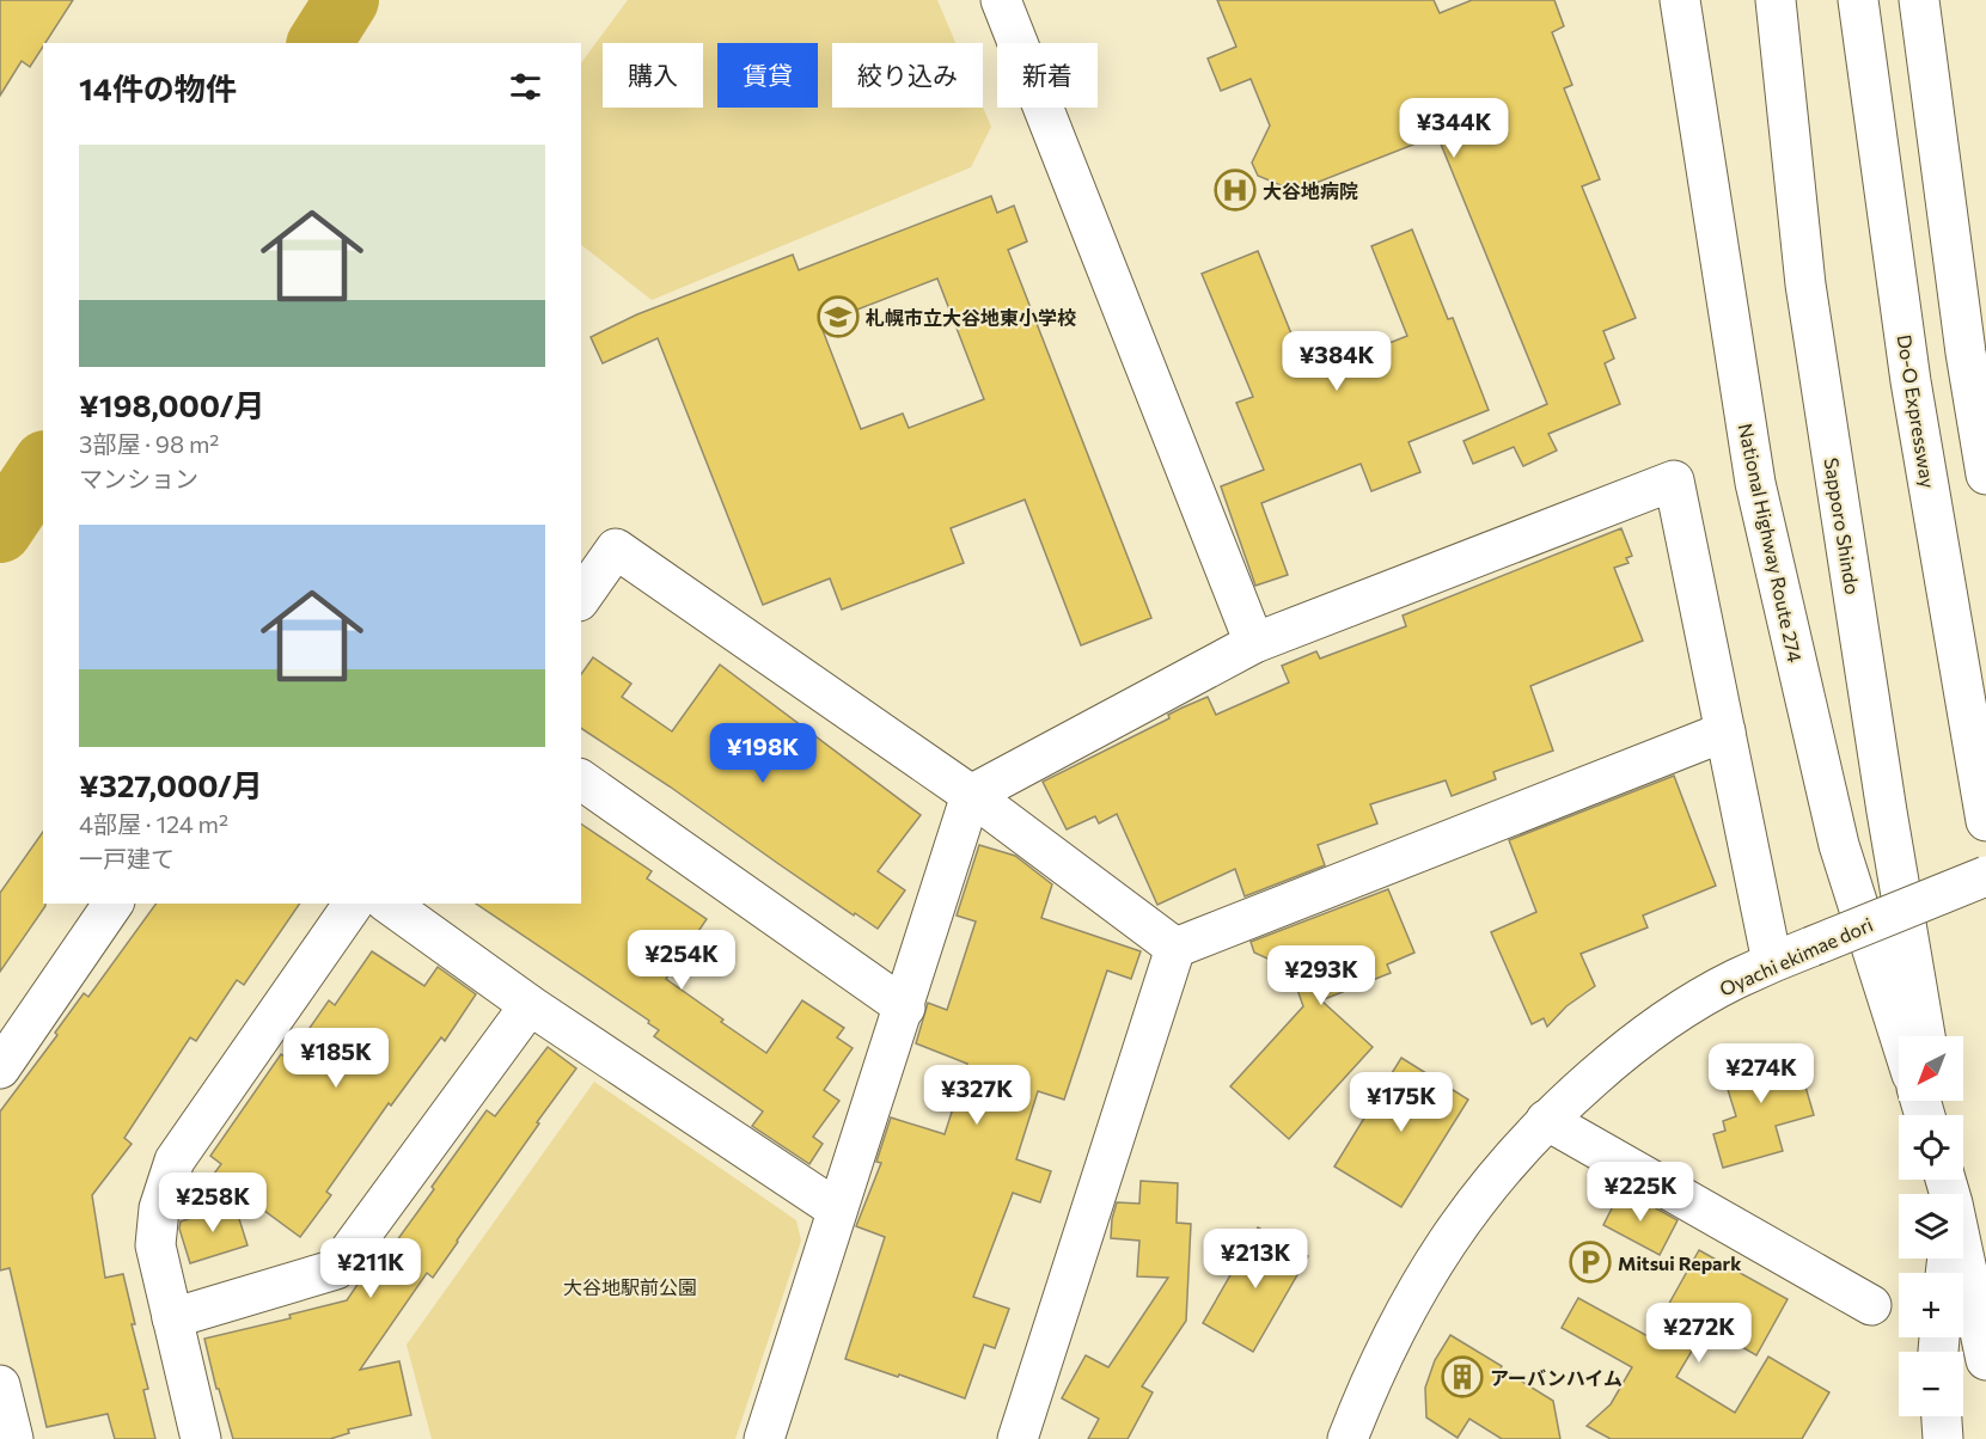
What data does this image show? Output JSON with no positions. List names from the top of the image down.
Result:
{
  "streets": {
    "main road": [
      "Do-O Expressway",
      "Sapporo Shindo",
      "National Highway Route 274",
      "Oyachi ekimae dori"
    ]
  },
  "parks": ["大谷地駅前公園"],
  "places": {
    "hospital": ["大谷地病院"],
    "school or university": ["札幌市立大谷地東小学校"],
    "parking": ["Mitsui Repark"],
    "building": ["アーバンハイム"]
  },
  "north": "bottom left",
  "page": {
    "chip": [
      "購入",
      "賃貸",
      "絞り込み",
      "新着"
    ],
    "heading": "14件の物件",
    "price": [
      "¥344K",
      "¥384K",
      "¥198K",
      "¥254K",
      "¥293K",
      "¥185K",
      "¥274K",
      "¥327K",
      "¥175K",
      "¥225K",
      "¥258K",
      "¥213K",
      "¥211K",
      "¥272K"
    ],
    "list": [
      {
        "name": "¥198,000/月",
        "note": "3部屋 · 98 m² · マンション"
      },
      {
        "name": "¥327,000/月",
        "note": "4部屋 · 124 m² · 一戸建て"
      }
    ],
    "map_buttons": ["+", "−"]
  }
}
